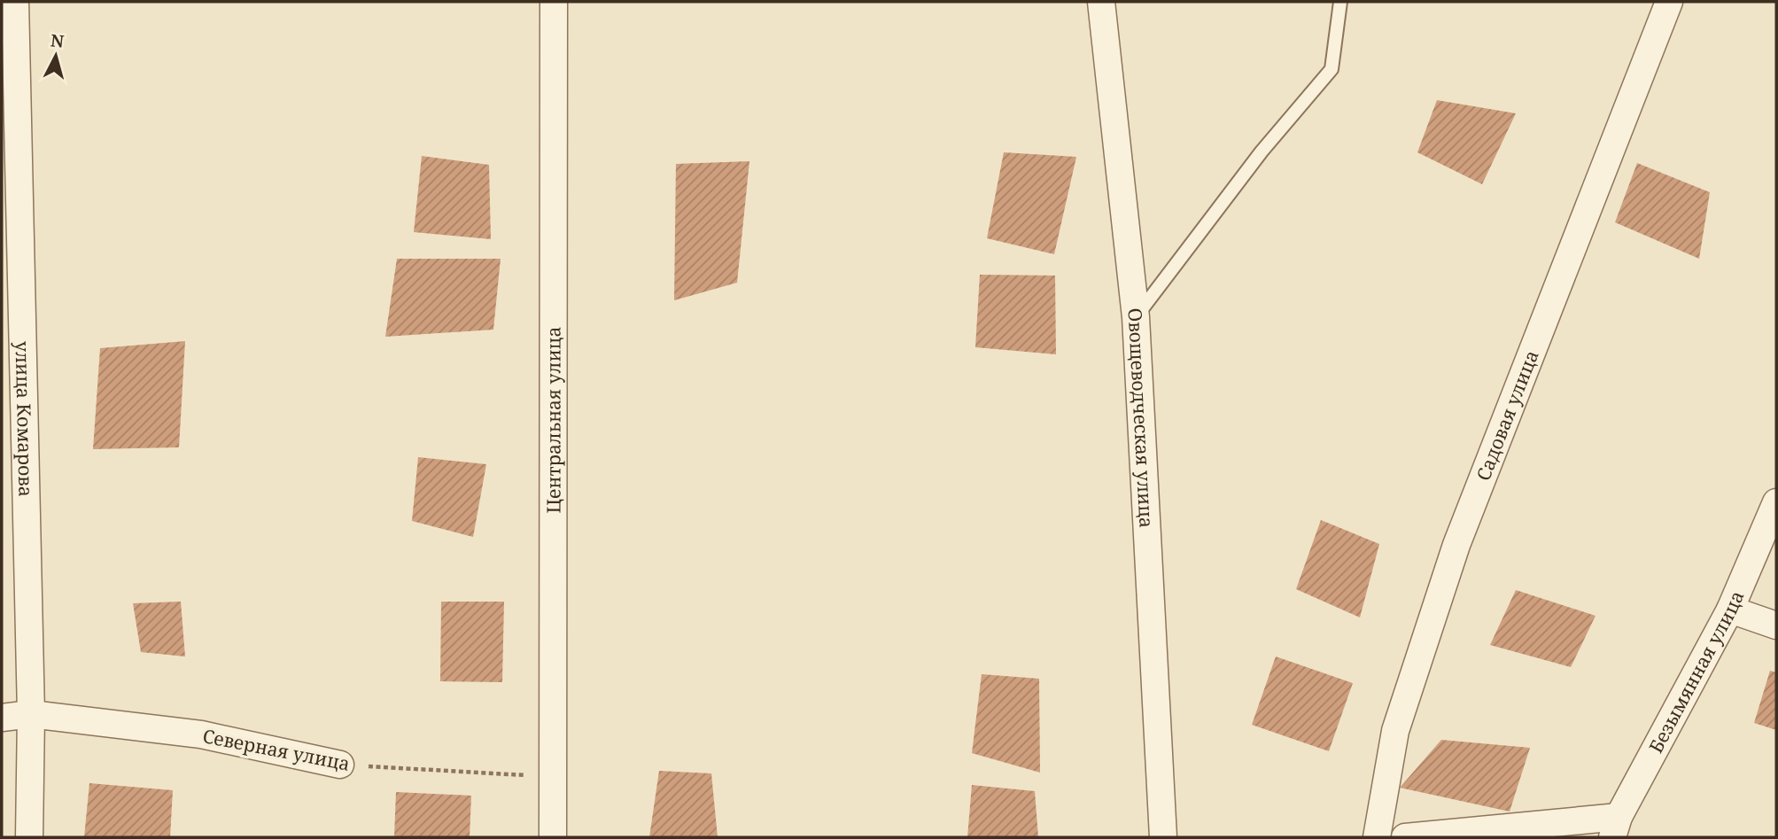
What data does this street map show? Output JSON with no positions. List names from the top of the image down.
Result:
{
  "streets": {
    "street": [
      "Садовая улица",
      "улица Комарова",
      "Овощеводческая улица",
      "Центральная улица",
      "Безымянная улица",
      "Северная улица"
    ]
  },
  "crossings": [
    ["улица Комарова", "Северная улица"],
    ["Центральная улица", "Северная улица"]
  ],
  "north": "top"
}
